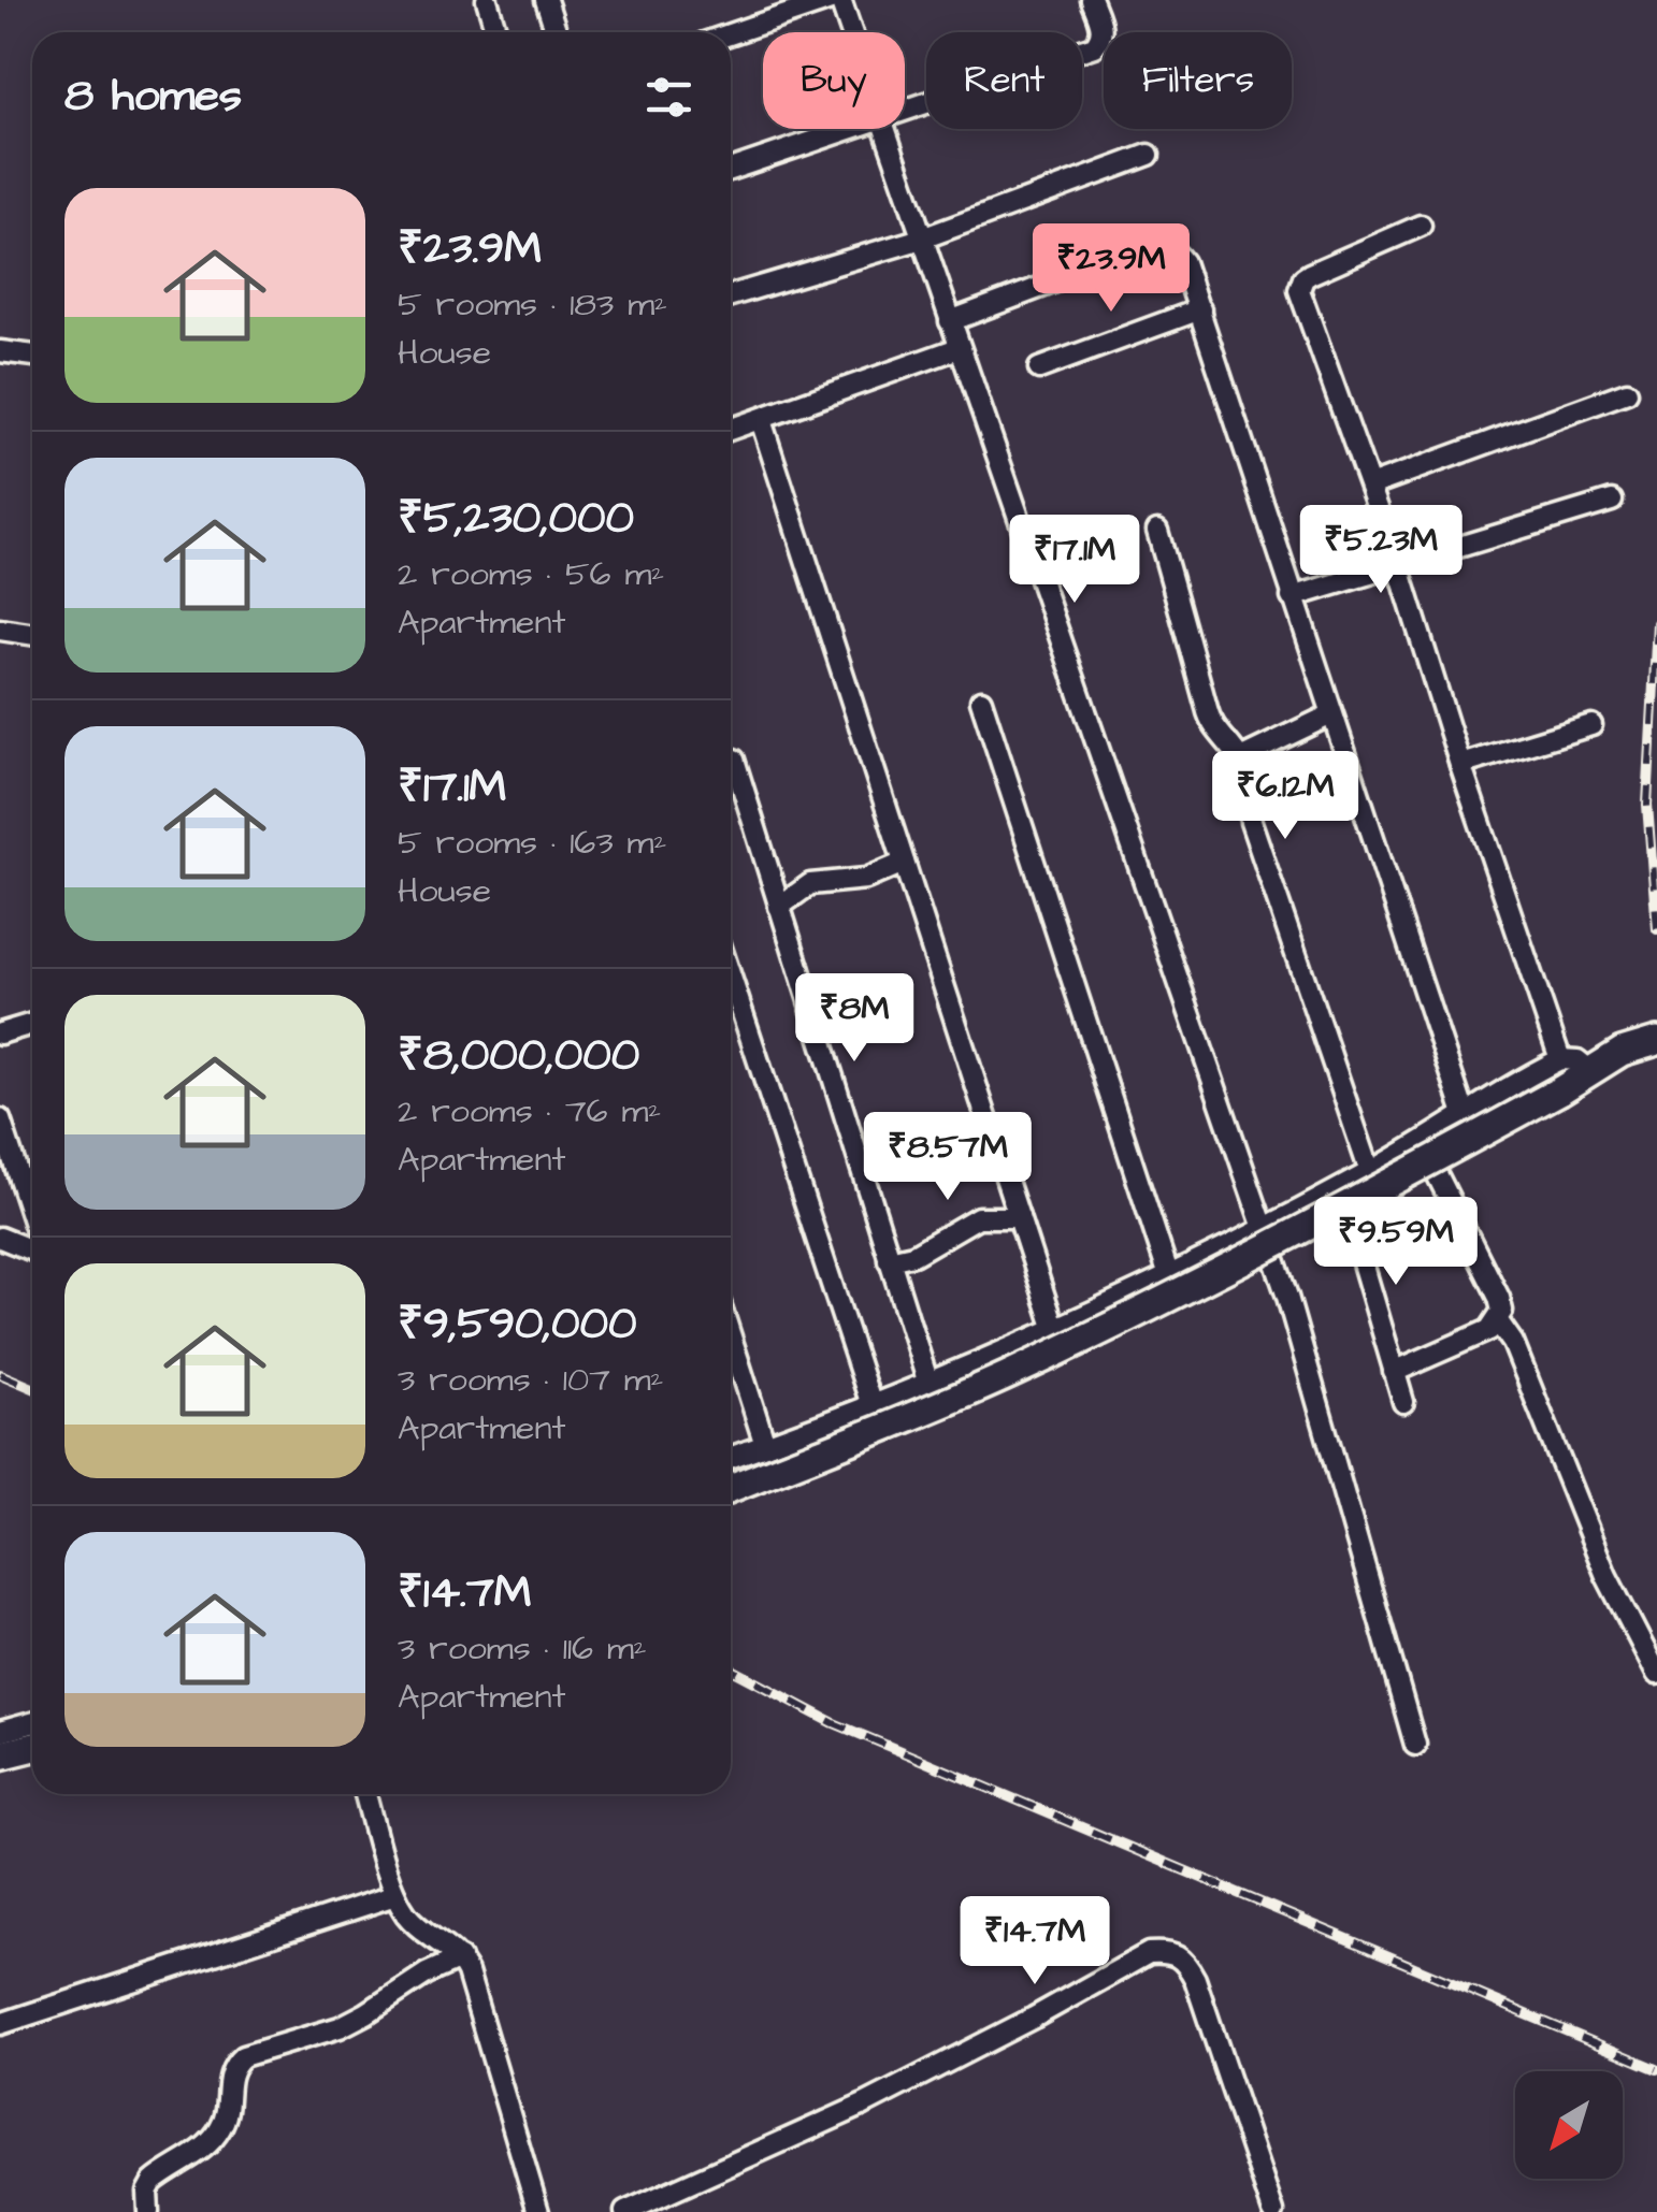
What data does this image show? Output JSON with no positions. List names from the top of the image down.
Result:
{
  "north": "bottom left",
  "page": {
    "chip": ["Buy", "Rent", "Filters"],
    "heading": "8 homes",
    "list": [
      {
        "name": "₹23.9M",
        "note": "5 rooms · 183 m² · House"
      },
      {
        "name": "₹5,230,000",
        "note": "2 rooms · 56 m² · Apartment"
      },
      {
        "name": "₹17.1M",
        "note": "5 rooms · 163 m² · House"
      },
      {
        "name": "₹8,000,000",
        "note": "2 rooms · 76 m² · Apartment"
      },
      {
        "name": "₹9,590,000",
        "note": "3 rooms · 107 m² · Apartment"
      },
      {
        "name": "₹14.7M",
        "note": "3 rooms · 116 m² · Apartment"
      }
    ],
    "price": [
      "₹23.9M",
      "₹5.23M",
      "₹17.1M",
      "₹6.12M",
      "₹8M",
      "₹8.57M",
      "₹9.59M",
      "₹14.7M"
    ]
  }
}
